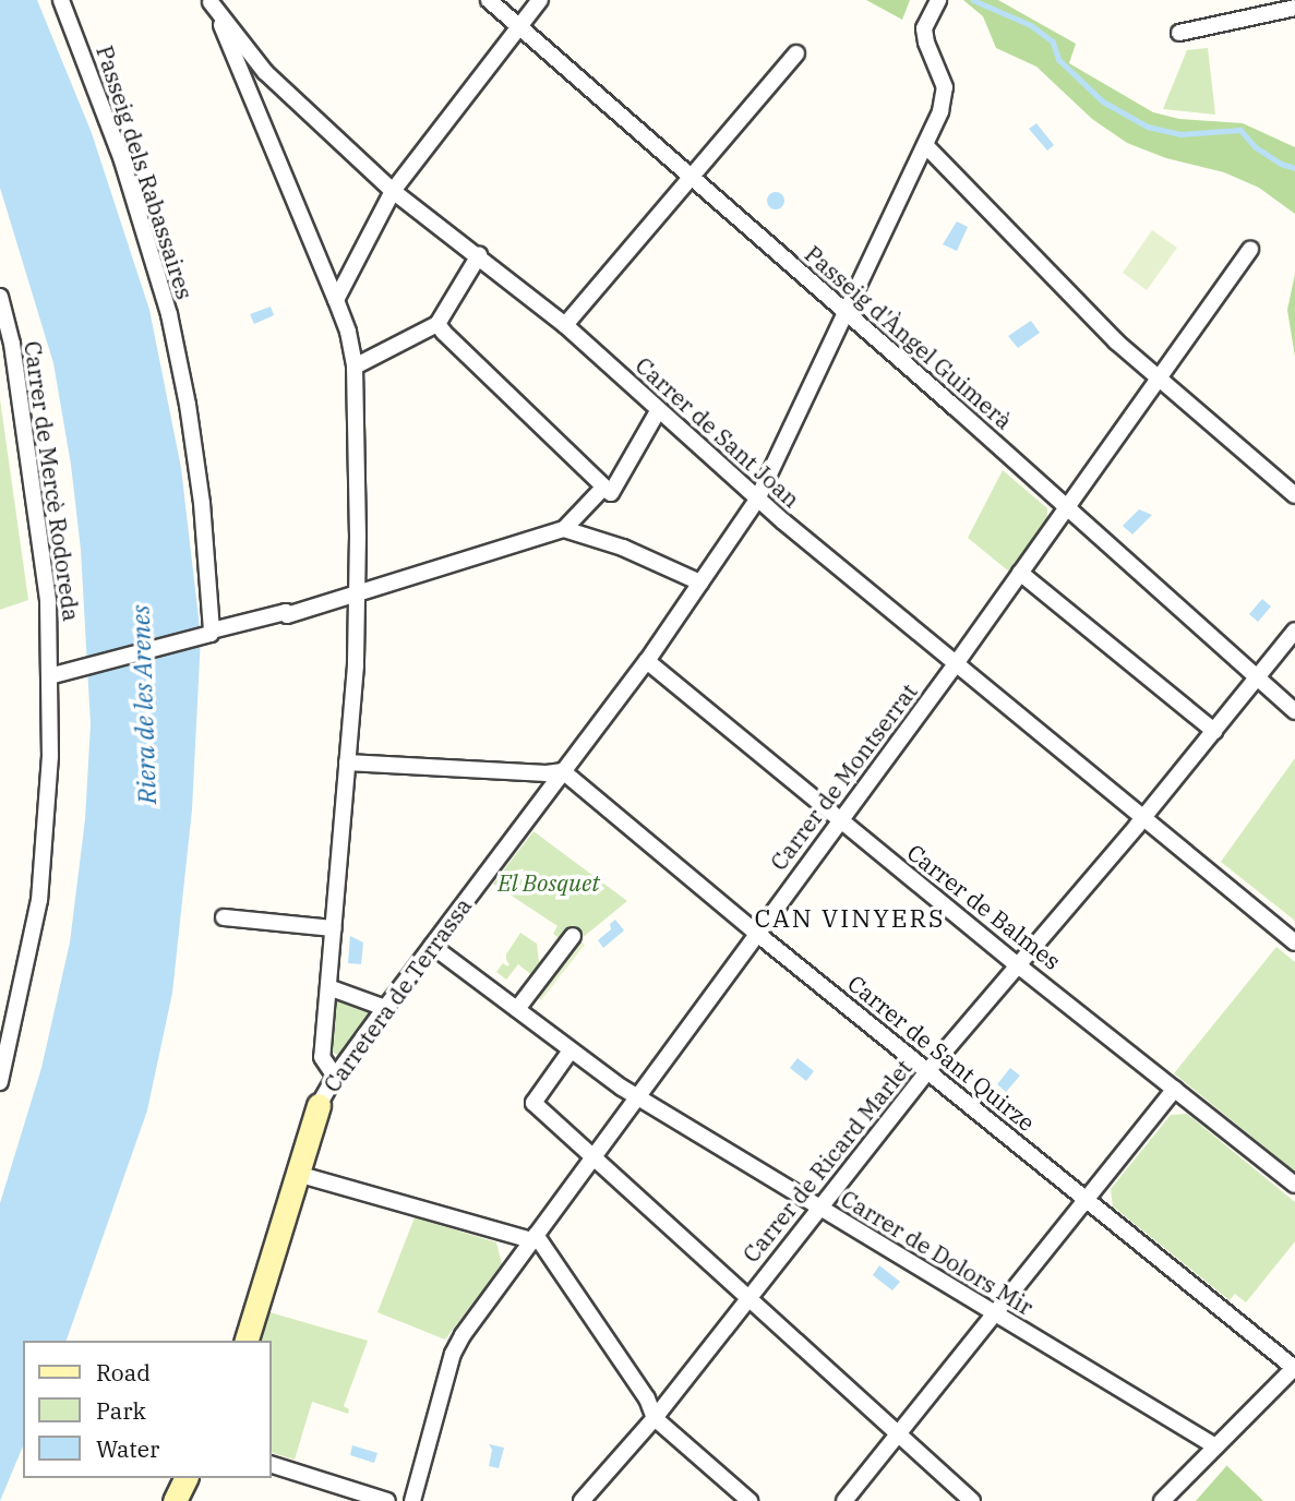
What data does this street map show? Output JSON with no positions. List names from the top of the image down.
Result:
{
  "streets": {
    "street": [
      "Passeig dels Rabassaires",
      "Passeig d'Àngel Guimerà",
      "Carrer de Sant Joan",
      "Carrer de Mercè Rodoreda",
      "Carrer de Montserrat",
      "Carrer de Balmes",
      "Carretera de Terrassa",
      "Carrer de Sant Quirze",
      "Carrer de Ricard Marlet",
      "Carrer de Dolors Mir"
    ]
  },
  "crossings": [
    ["Passeig d'Àngel Guimerà", "Carrer de Montserrat"],
    ["Passeig d'Àngel Guimerà", "Carretera de Terrassa"],
    ["Passeig d'Àngel Guimerà", "Carrer de Ricard Marlet"],
    ["Carrer de Sant Joan", "Carrer de Montserrat"],
    ["Carrer de Sant Joan", "Carretera de Terrassa"],
    ["Carrer de Sant Joan", "Carrer de Ricard Marlet"],
    ["Carrer de Montserrat", "Carrer de Balmes"],
    ["Carrer de Montserrat", "Carrer de Sant Quirze"],
    ["Carrer de Montserrat", "Carrer de Dolors Mir"],
    ["Carrer de Balmes", "Carretera de Terrassa"],
    ["Carrer de Balmes", "Carrer de Ricard Marlet"],
    ["Carretera de Terrassa", "Carrer de Sant Quirze"],
    ["Carretera de Terrassa", "Carrer de Dolors Mir"],
    ["Carrer de Sant Quirze", "Carrer de Ricard Marlet"],
    ["Carrer de Ricard Marlet", "Carrer de Dolors Mir"]
  ],
  "districts": ["CAN VINYERS"],
  "water": ["Riera de les Arenes"],
  "parks": ["El Bosquet"],
  "legend": ["Road", "Park", "Water"]
}
